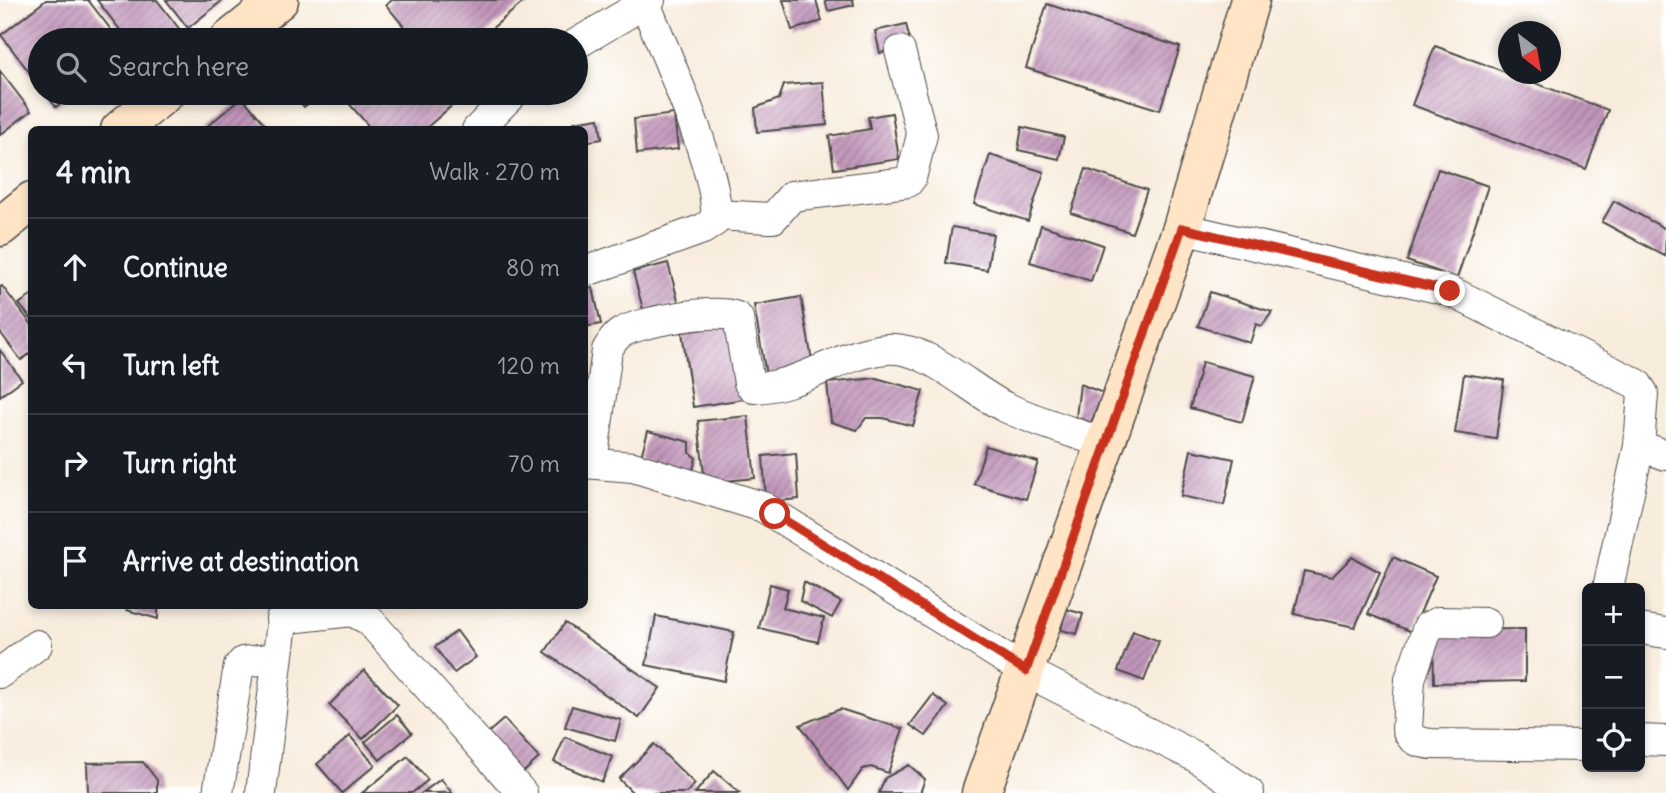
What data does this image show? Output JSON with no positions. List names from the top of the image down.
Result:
{
  "north": "bottom right",
  "page": {
    "search": "Search here",
    "heading": ["4 min", "Walk · 270 m"],
    "list": [
      ["Continue", "80 m"],
      ["Turn left", "120 m"],
      ["Turn right", "70 m"],
      "Arrive at destination"
    ],
    "map_buttons": ["+", "−"]
  }
}
